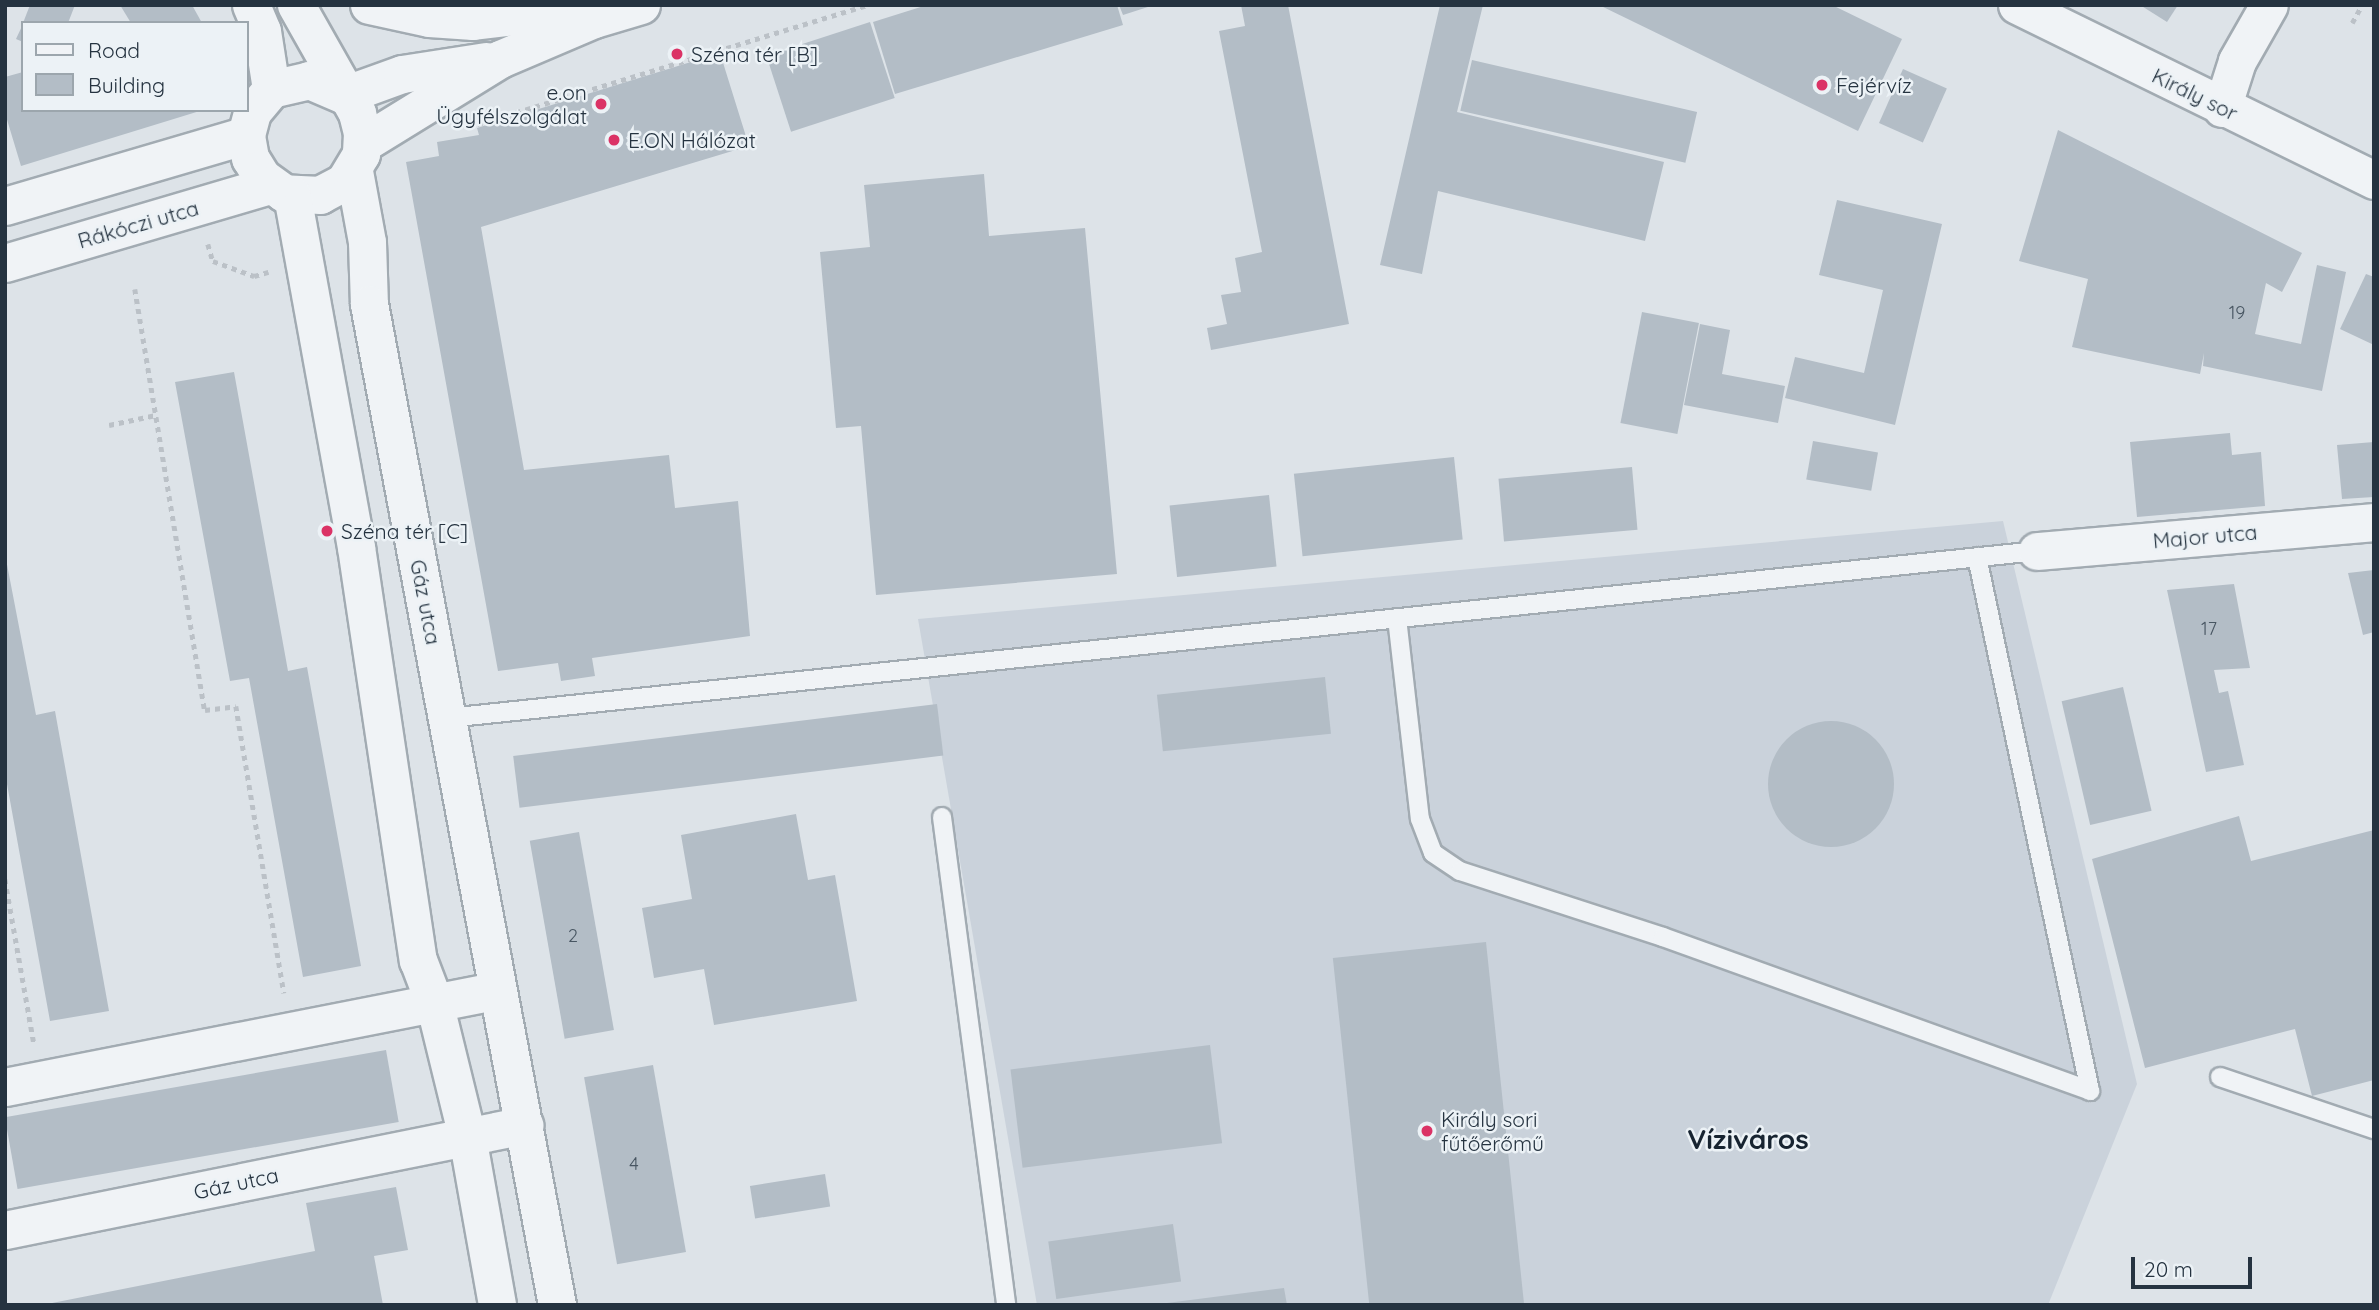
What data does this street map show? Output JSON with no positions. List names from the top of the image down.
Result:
{
  "streets": {
    "street": [
      "Király sor",
      "Rákóczi utca",
      "Major utca",
      "Gáz utca"
    ]
  },
  "crossings": [
    ["Rákóczi utca", "Gáz utca"]
  ],
  "districts": ["Víziváros"],
  "places": [
    "Széna tér [B]",
    "Fejérvíz",
    "e.on Ügyfélszolgálat",
    "E.ON Hálózat",
    "Széna tér [C]",
    "Király sori fűtőerőmű"
  ],
  "house_numbers": [
    "19",
    "17",
    "2",
    "4"
  ],
  "legend": ["Road", "Building"],
  "scale_bar": "20 m"
}
